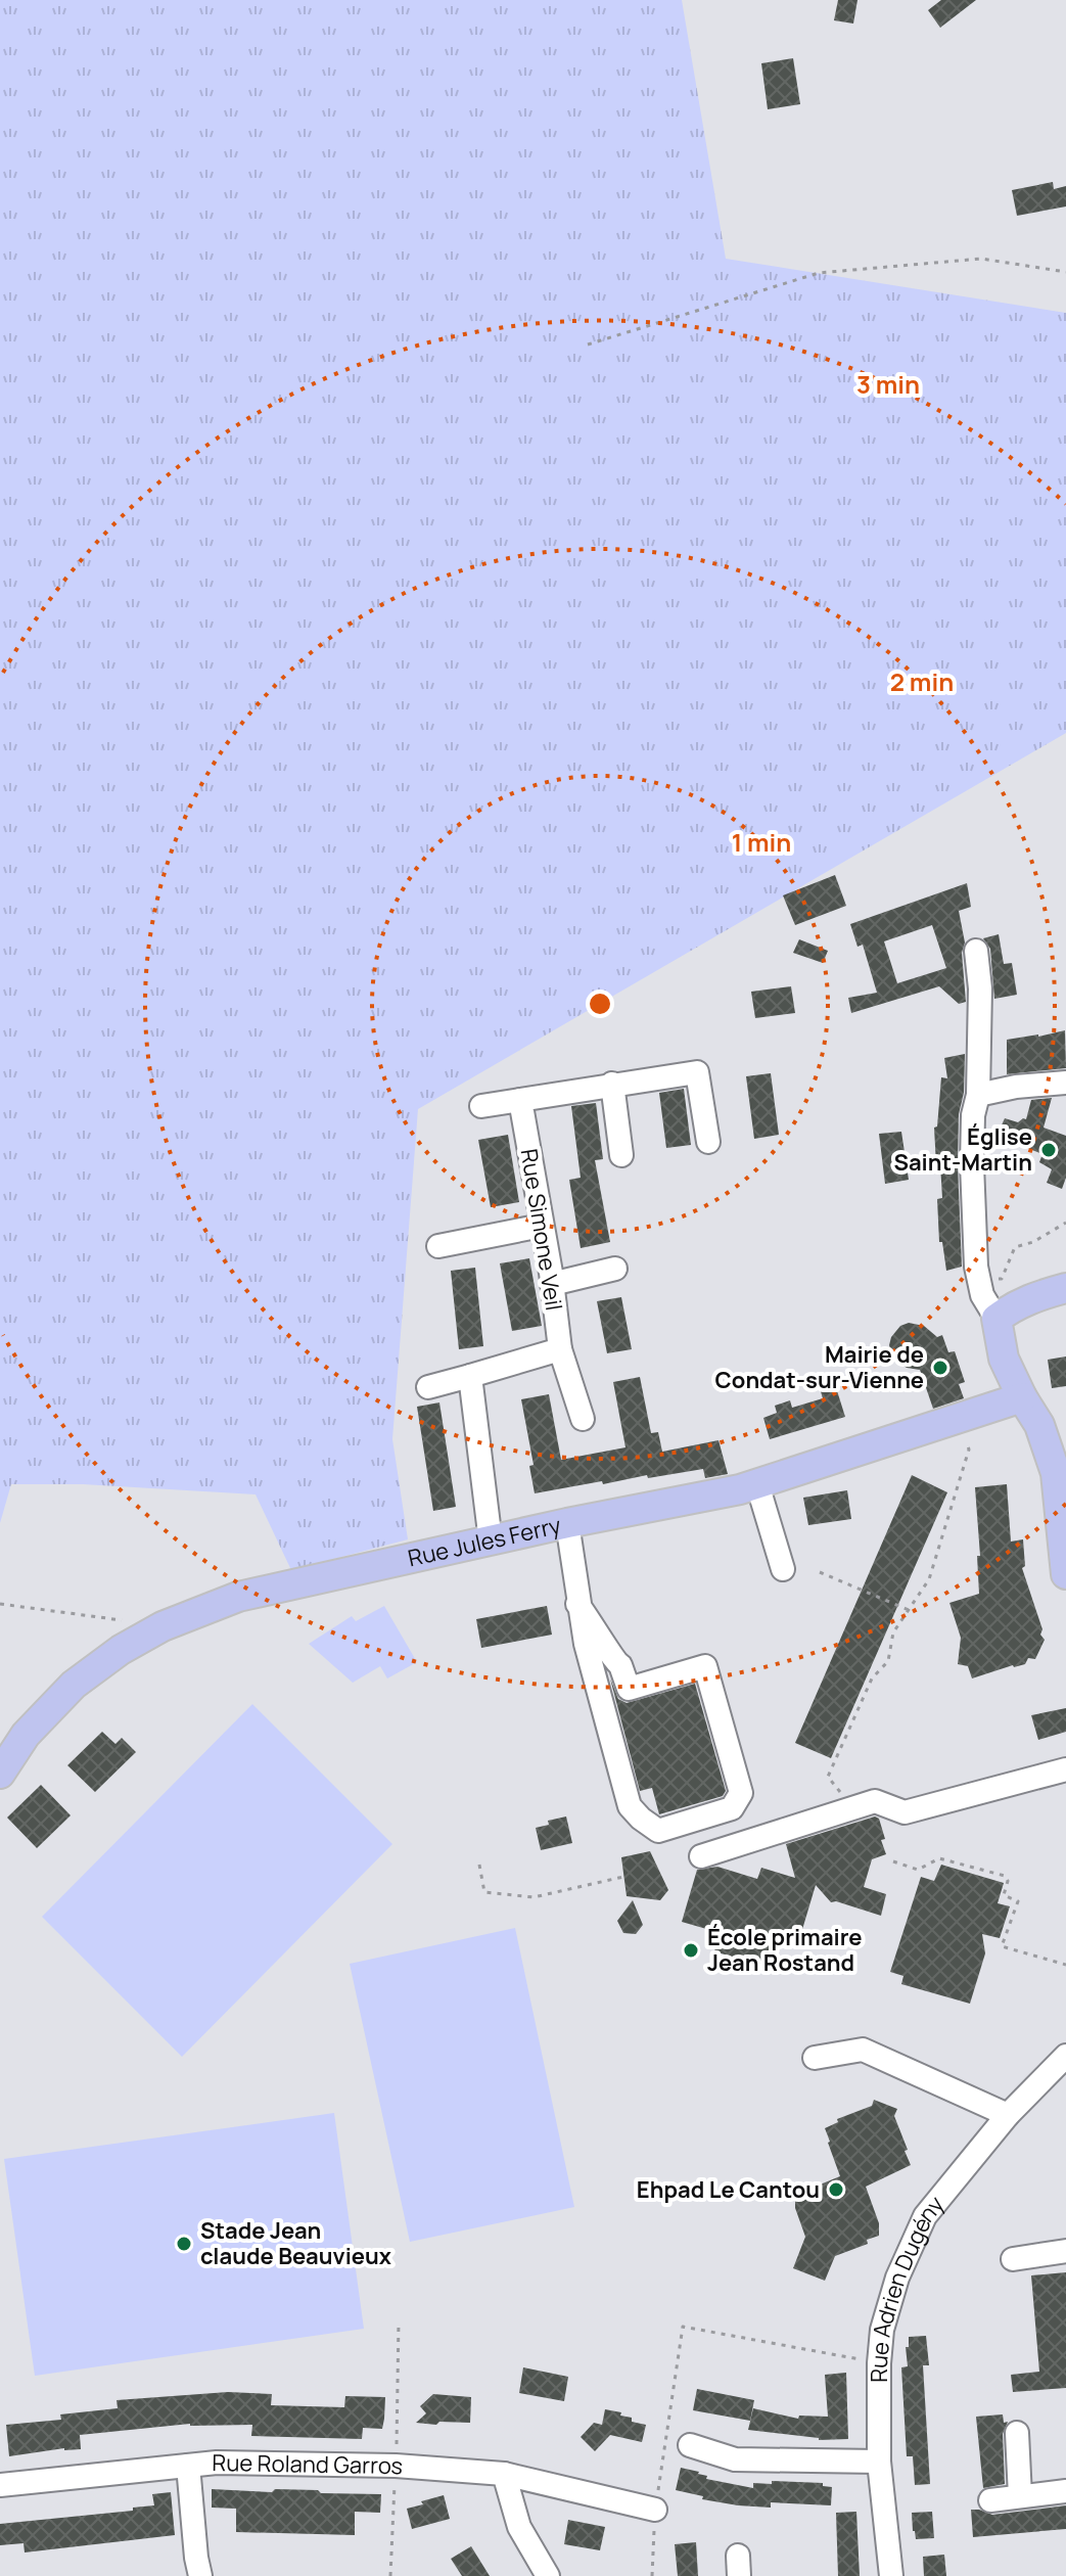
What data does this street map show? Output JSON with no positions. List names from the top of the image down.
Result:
{
  "streets": {
    "main road": ["Rue Jules Ferry"],
    "street": ["Rue Simone Veil", "Rue Adrien Dugény", "Rue Roland Garros"]
  },
  "places": [
    "Église Saint-Martin",
    "Mairie de Condat-sur-Vienne",
    "École primaire Jean Rostand",
    "Ehpad Le Cantou",
    "Stade Jean claude Beauvieux"
  ],
  "rings": ["3 min", "2 min", "1 min"]
}
